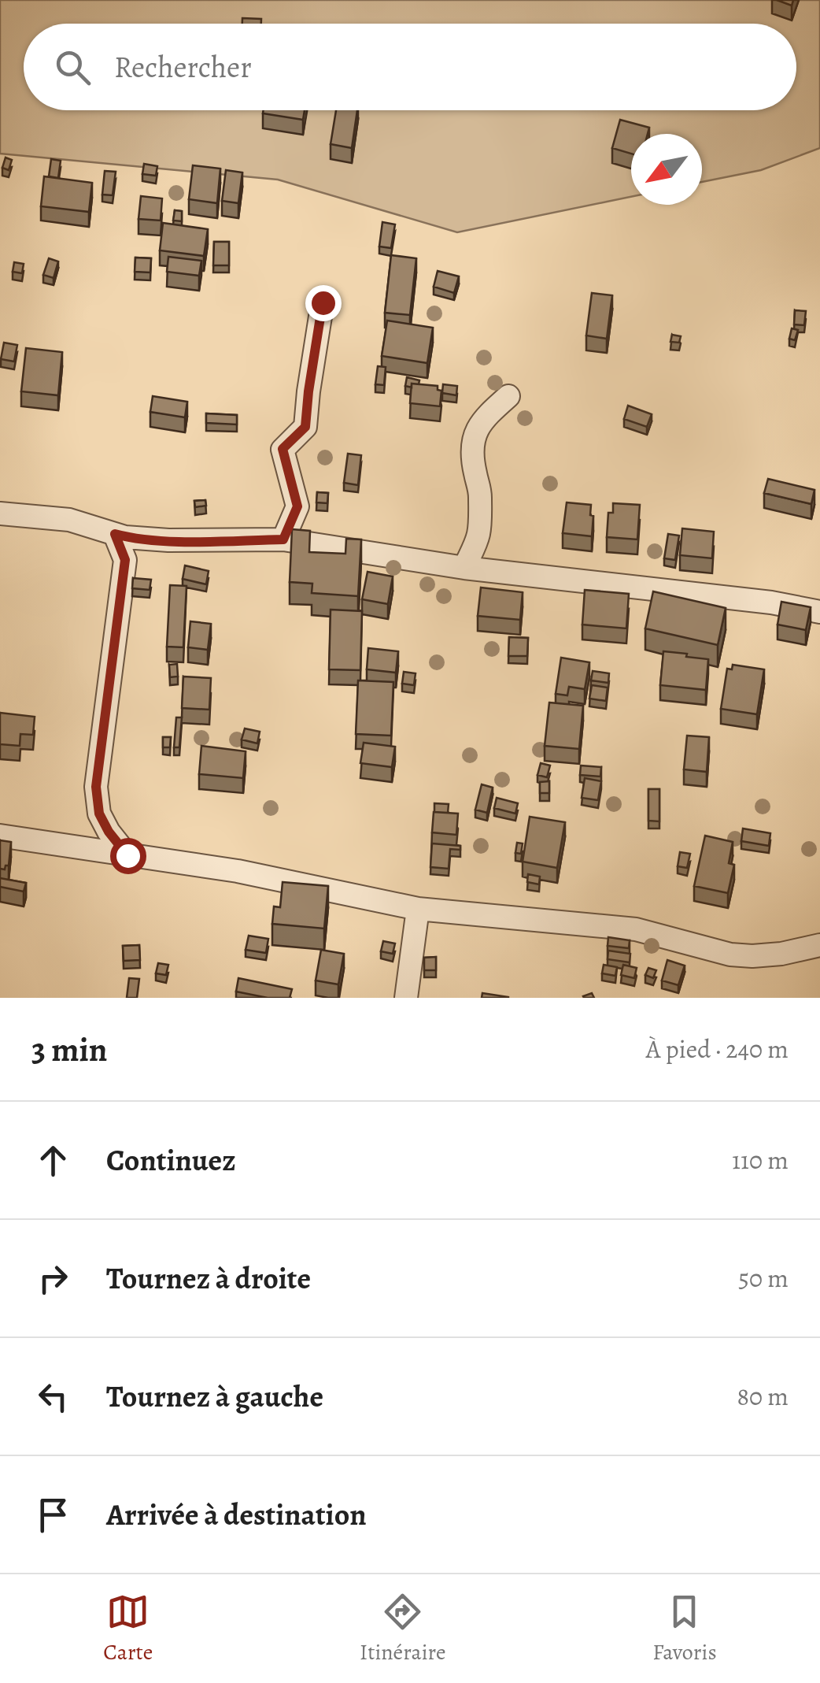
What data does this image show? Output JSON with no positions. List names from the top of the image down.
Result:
{
  "north": "bottom left",
  "page": {
    "search": "Rechercher",
    "heading": ["3 min", "À pied · 240 m"],
    "list": [
      ["Continuez", "110 m"],
      ["Tournez à droite", "50 m"],
      ["Tournez à gauche", "80 m"],
      "Arrivée à destination"
    ],
    "nav": ["Carte", "Itinéraire", "Favoris"]
  }
}
